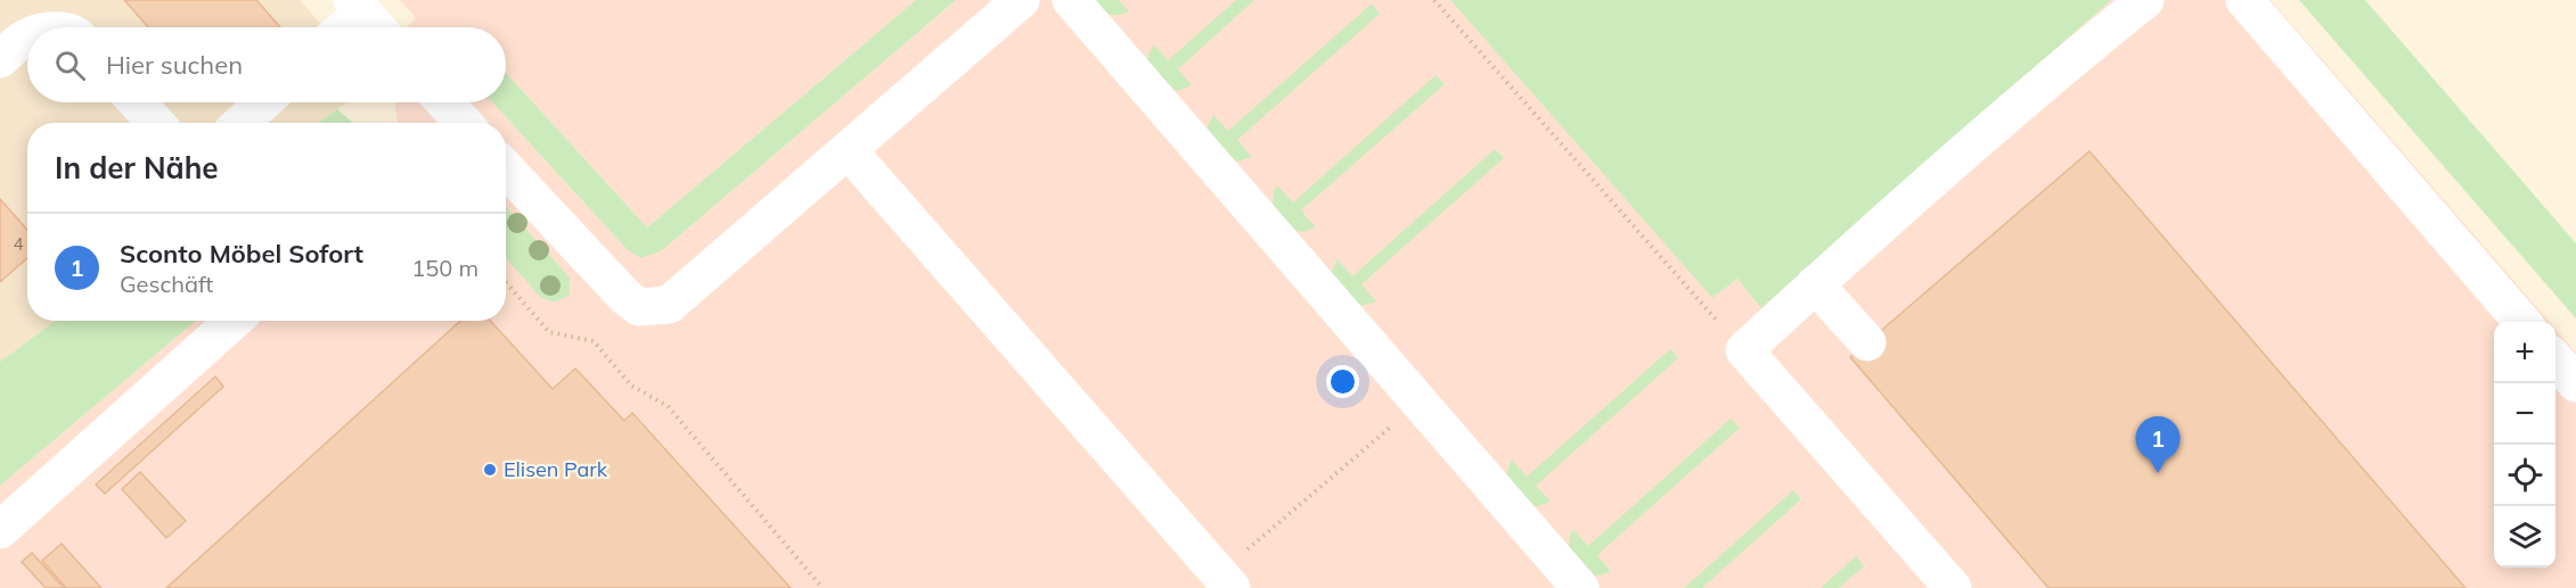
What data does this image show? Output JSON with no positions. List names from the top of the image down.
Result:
{
  "places": ["Elisen Park"],
  "house_numbers": ["4"],
  "page": {
    "search": "Hier suchen",
    "heading": "In der Nähe",
    "list": [
      {
        "mark": "1",
        "name": "Sconto Möbel Sofort",
        "note": "Geschäft",
        "value": "150 m"
      }
    ],
    "map_buttons": ["+", "−"],
    "pins": "1"
  }
}
